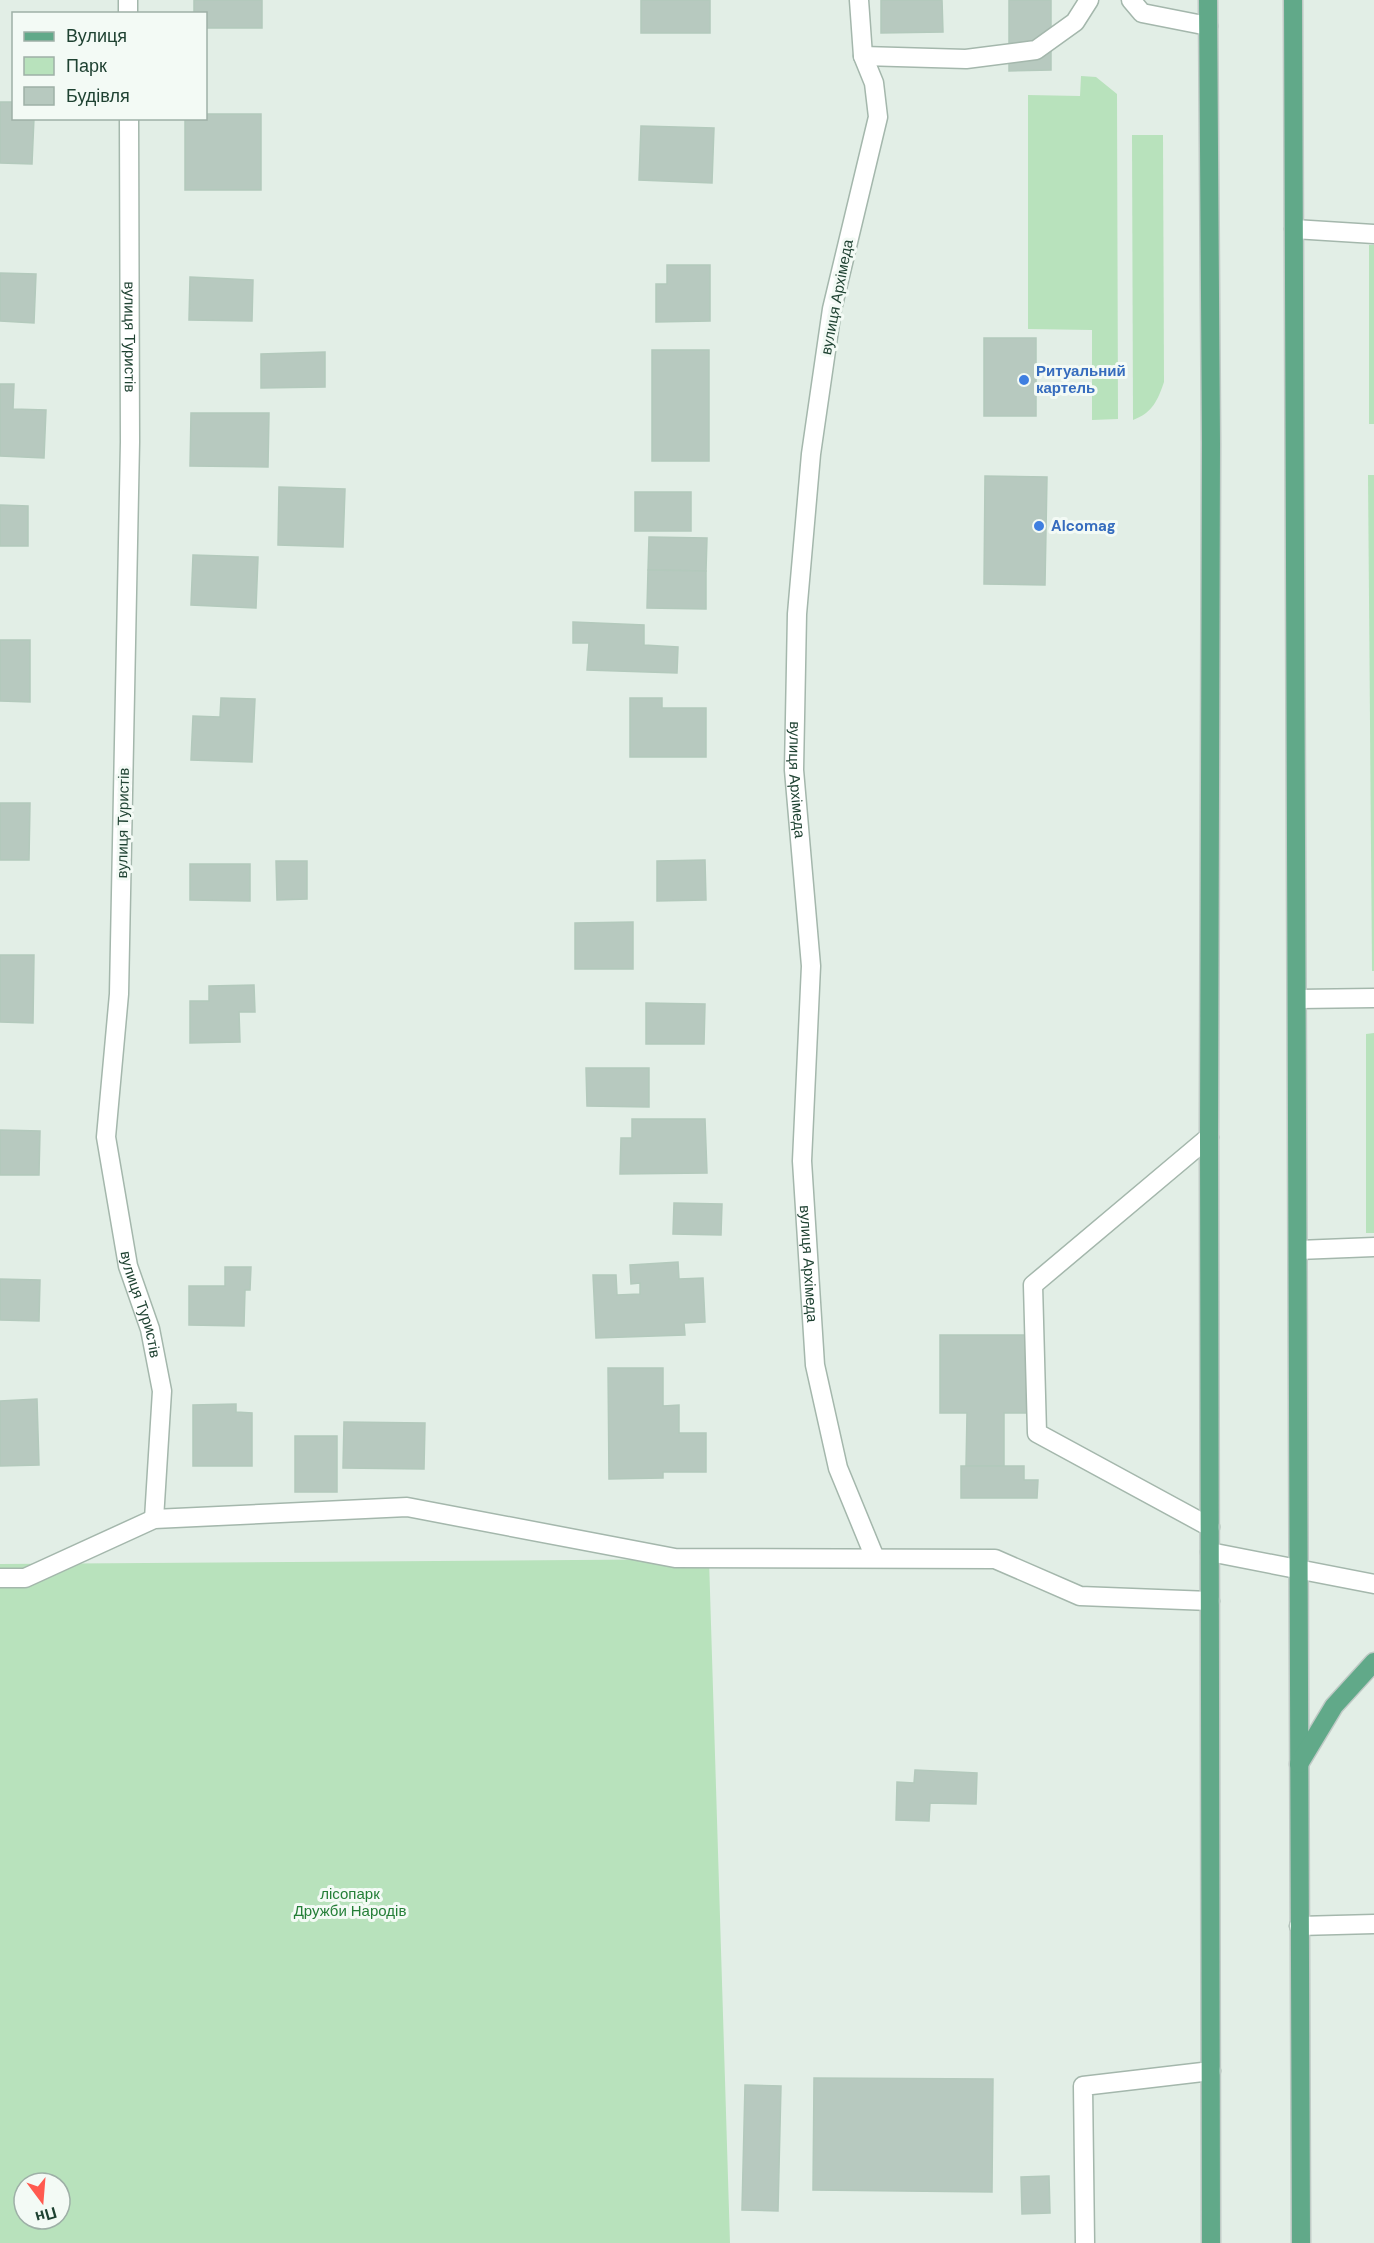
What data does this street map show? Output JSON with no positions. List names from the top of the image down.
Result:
{
  "streets": {
    "street": ["вулиця Архімеда", "вулиця Туристів"]
  },
  "parks": ["лісопарк Дружби Народів"],
  "places": ["Ритуальний картель", "Alcomag"],
  "legend": ["Вулиця", "Парк", "Будівля"],
  "north": "bottom"
}
